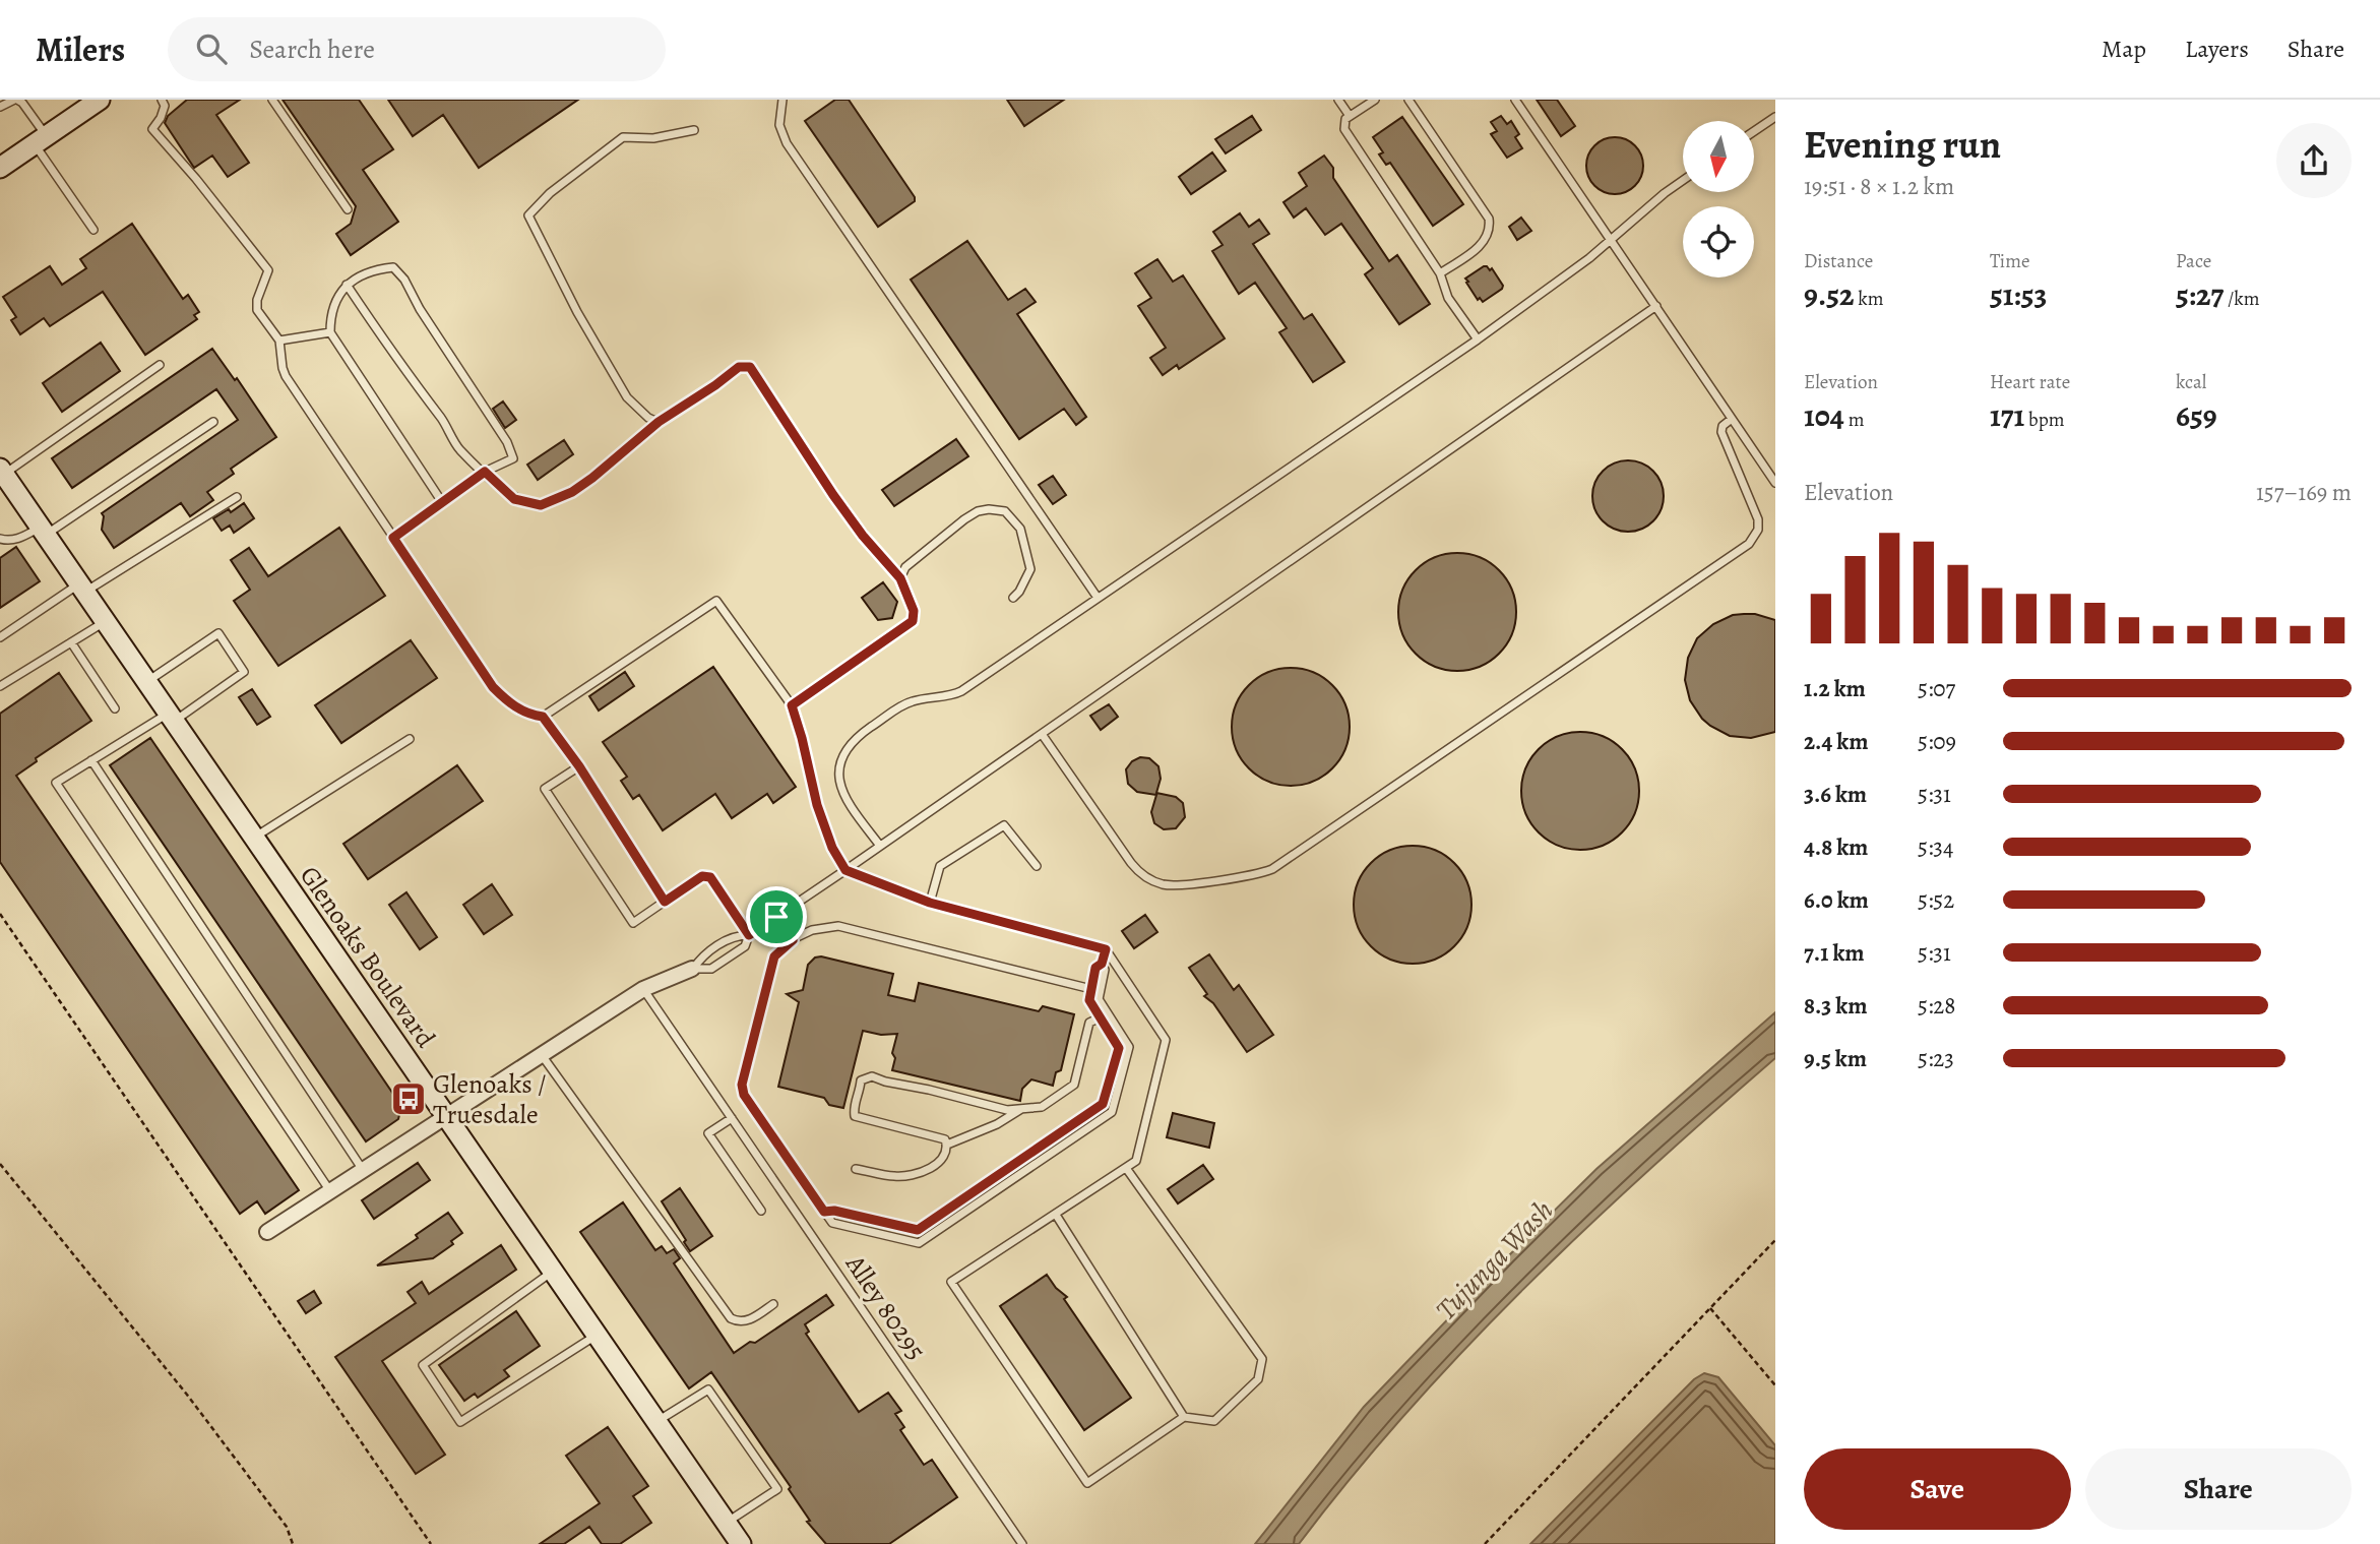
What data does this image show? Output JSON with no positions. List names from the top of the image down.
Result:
{
  "streets": {
    "main road": ["Glenoaks Boulevard"],
    "lane": ["Alley 80295"]
  },
  "water": ["Tujunga Wash"],
  "places": {
    "bus stop": ["Glenoaks / Truesdale"]
  },
  "north": "bottom",
  "page": {
    "header": "Milers",
    "search": "Search here",
    "nav": ["Map", "Layers", "Share"],
    "heading": ["Evening run", "19:51 · 8 × 1.2 km"],
    "stats": [
      ["Distance", "9.52 km"],
      ["Time", "51:53"],
      ["Pace", "5:27 /km"],
      ["Elevation", "104 m"],
      ["Heart rate", "171 bpm"],
      ["kcal", "659"]
    ],
    "chart": ["Elevation", "157–169 m"],
    "list": [
      {
        "name": "1.2 km",
        "note": "5:07"
      },
      {
        "name": "2.4 km",
        "note": "5:09"
      },
      {
        "name": "3.6 km",
        "note": "5:31"
      },
      {
        "name": "4.8 km",
        "note": "5:34"
      },
      {
        "name": "6.0 km",
        "note": "5:52"
      },
      {
        "name": "7.1 km",
        "note": "5:31"
      },
      {
        "name": "8.3 km",
        "note": "5:28"
      },
      {
        "name": "9.5 km",
        "note": "5:23"
      }
    ],
    "buttons": ["Save", "Share"]
  }
}
